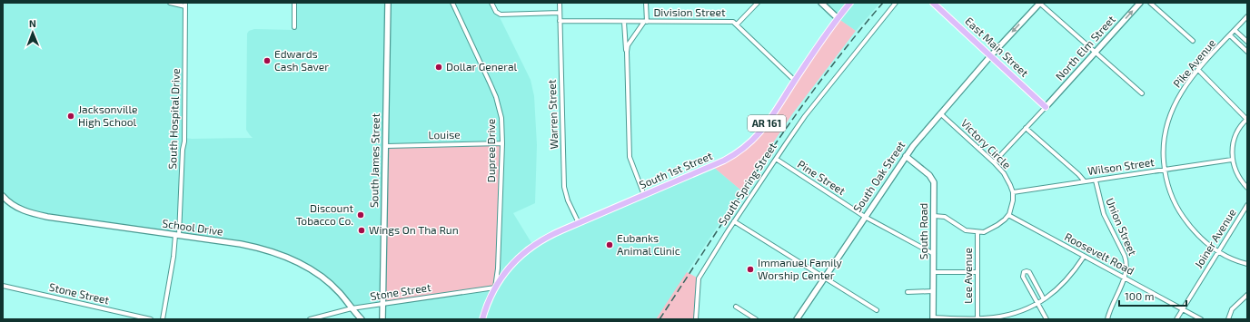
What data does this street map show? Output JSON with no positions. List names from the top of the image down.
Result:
{
  "streets": {
    "main road": ["East Main Street", "AR 161", "South 1st Street"],
    "street": [
      "Division Street",
      "North Elm Street",
      "Pike Avenue",
      "Warren Street",
      "South Hospital Drive",
      "Louise",
      "Victory Circle",
      "Dupree Drive",
      "South James Street",
      "Wilson Street",
      "South Oak Street",
      "Pine Street",
      "South Spring Street",
      "Union Street",
      "School Drive",
      "South Road",
      "Joiner Avenue",
      "Roosevelt Road",
      "Lee Avenue",
      "Stone Street"
    ]
  },
  "crossings": [
    ["Division Street", "Warren Street"],
    ["Division Street", "South 1st Street"],
    ["East Main Street", "North Elm Street"],
    ["East Main Street", "South Oak Street"],
    ["Pike Avenue", "Wilson Street"],
    ["Pike Avenue", "Joiner Avenue"],
    ["Warren Street", "South 1st Street"],
    ["South Hospital Drive", "School Drive"],
    ["Louise", "Dupree Drive"],
    ["Louise", "South James Street"],
    ["Victory Circle", "Wilson Street"],
    ["Victory Circle", "South Oak Street"],
    ["Dupree Drive", "South 1st Street"],
    ["Dupree Drive", "Stone Street"],
    ["South James Street", "Stone Street"],
    ["Wilson Street", "Union Street"],
    ["South 1st Street", "Stone Street"],
    ["South Oak Street", "Pine Street"],
    ["South Oak Street", "South Road"],
    ["Pine Street", "South Spring Street"],
    ["Pine Street", "South Road"],
    ["Union Street", "Roosevelt Road"],
    ["School Drive", "Stone Street"],
    ["Joiner Avenue", "Roosevelt Road"]
  ],
  "one_way": ["North Elm Street"],
  "places": [
    "Edwards Cash Saver",
    "Dollar General",
    "Jacksonville High School",
    "Discount Tobacco Co.",
    "Wings On Tha Run",
    "Eubanks Animal Clinic",
    "Immanuel Family Worship Center"
  ],
  "scale_bar": "100 m",
  "north": "top"
}
